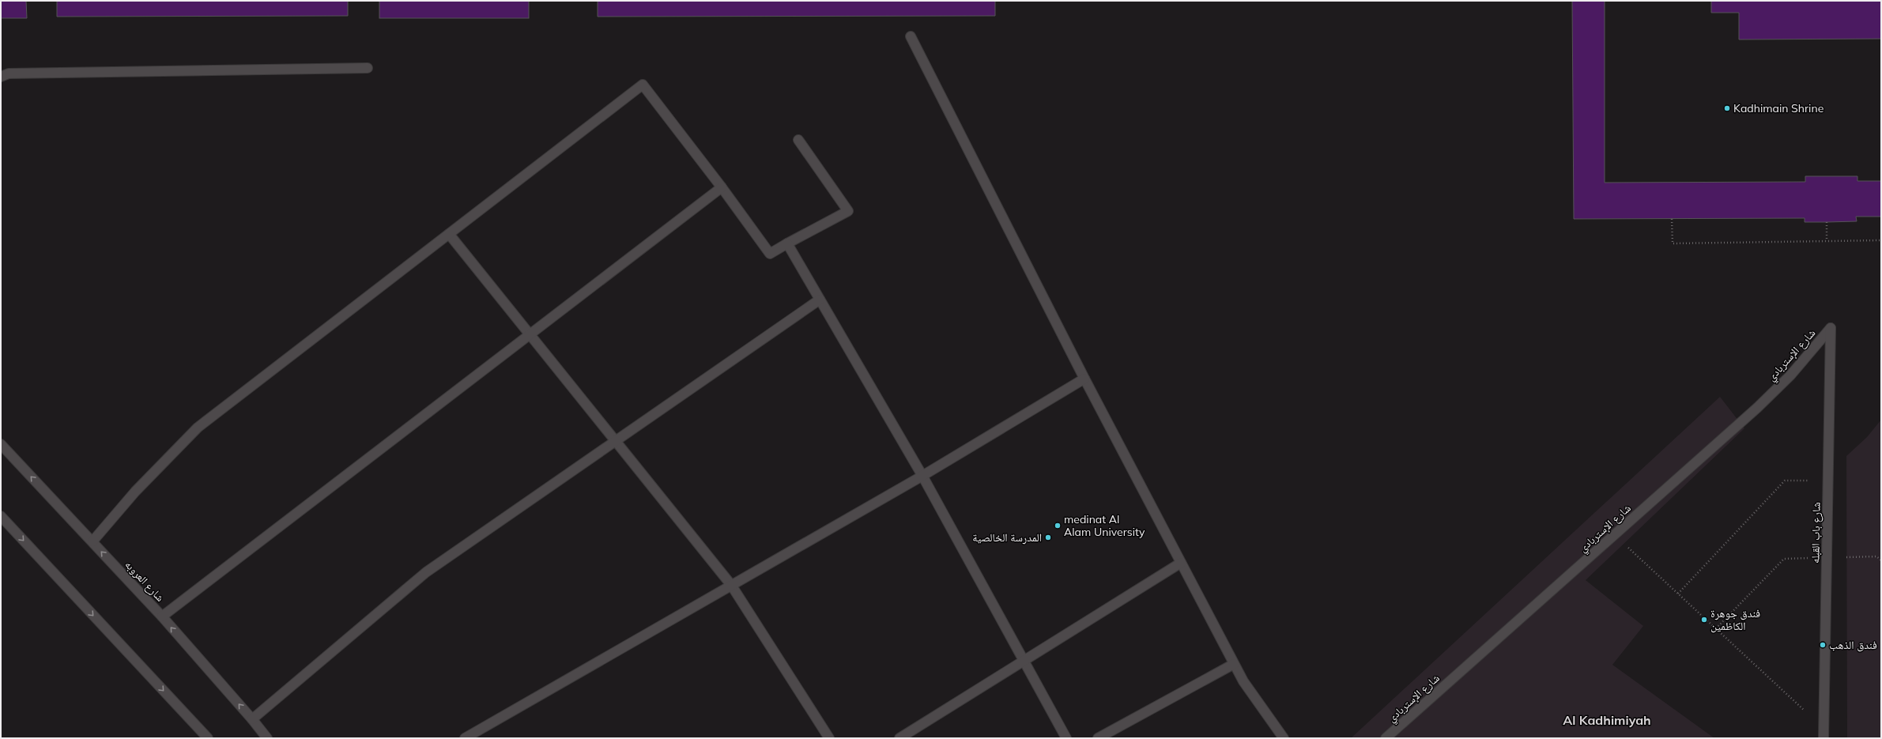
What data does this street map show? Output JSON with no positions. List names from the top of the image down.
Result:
{
  "streets": {
    "street": ["شارع الإستربادي", "شارع باب القبله", "شارع العروبه"]
  },
  "crossings": [
    ["شارع الإستربادي", "شارع باب القبله"]
  ],
  "districts": ["Al Kadhimiyah"],
  "places": [
    "Kadhimain Shrine",
    "medinat Al Alam University",
    "المدرسة الخالصية",
    "فندق جوهرة الكاظمين",
    "فندق الذهب"
  ]
}
